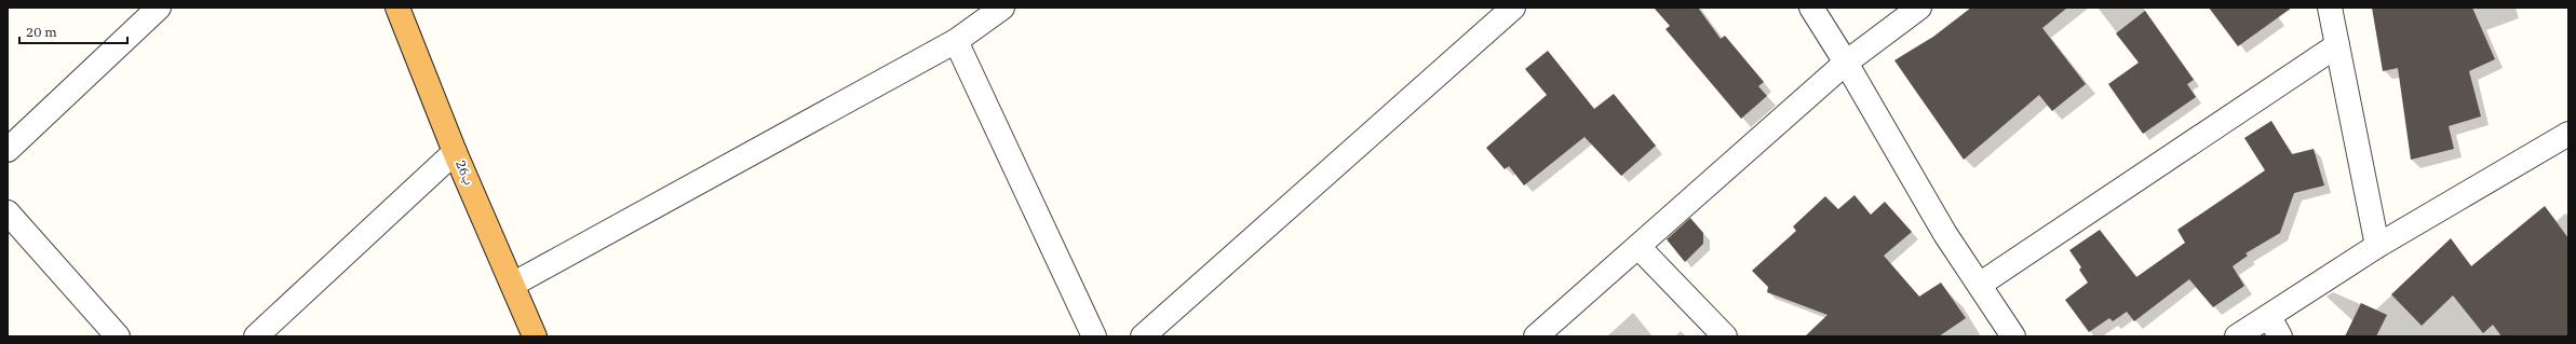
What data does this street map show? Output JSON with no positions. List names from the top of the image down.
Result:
{
  "streets": {
    "highway": ["26ب"]
  },
  "scale_bar": "20 m"
}
